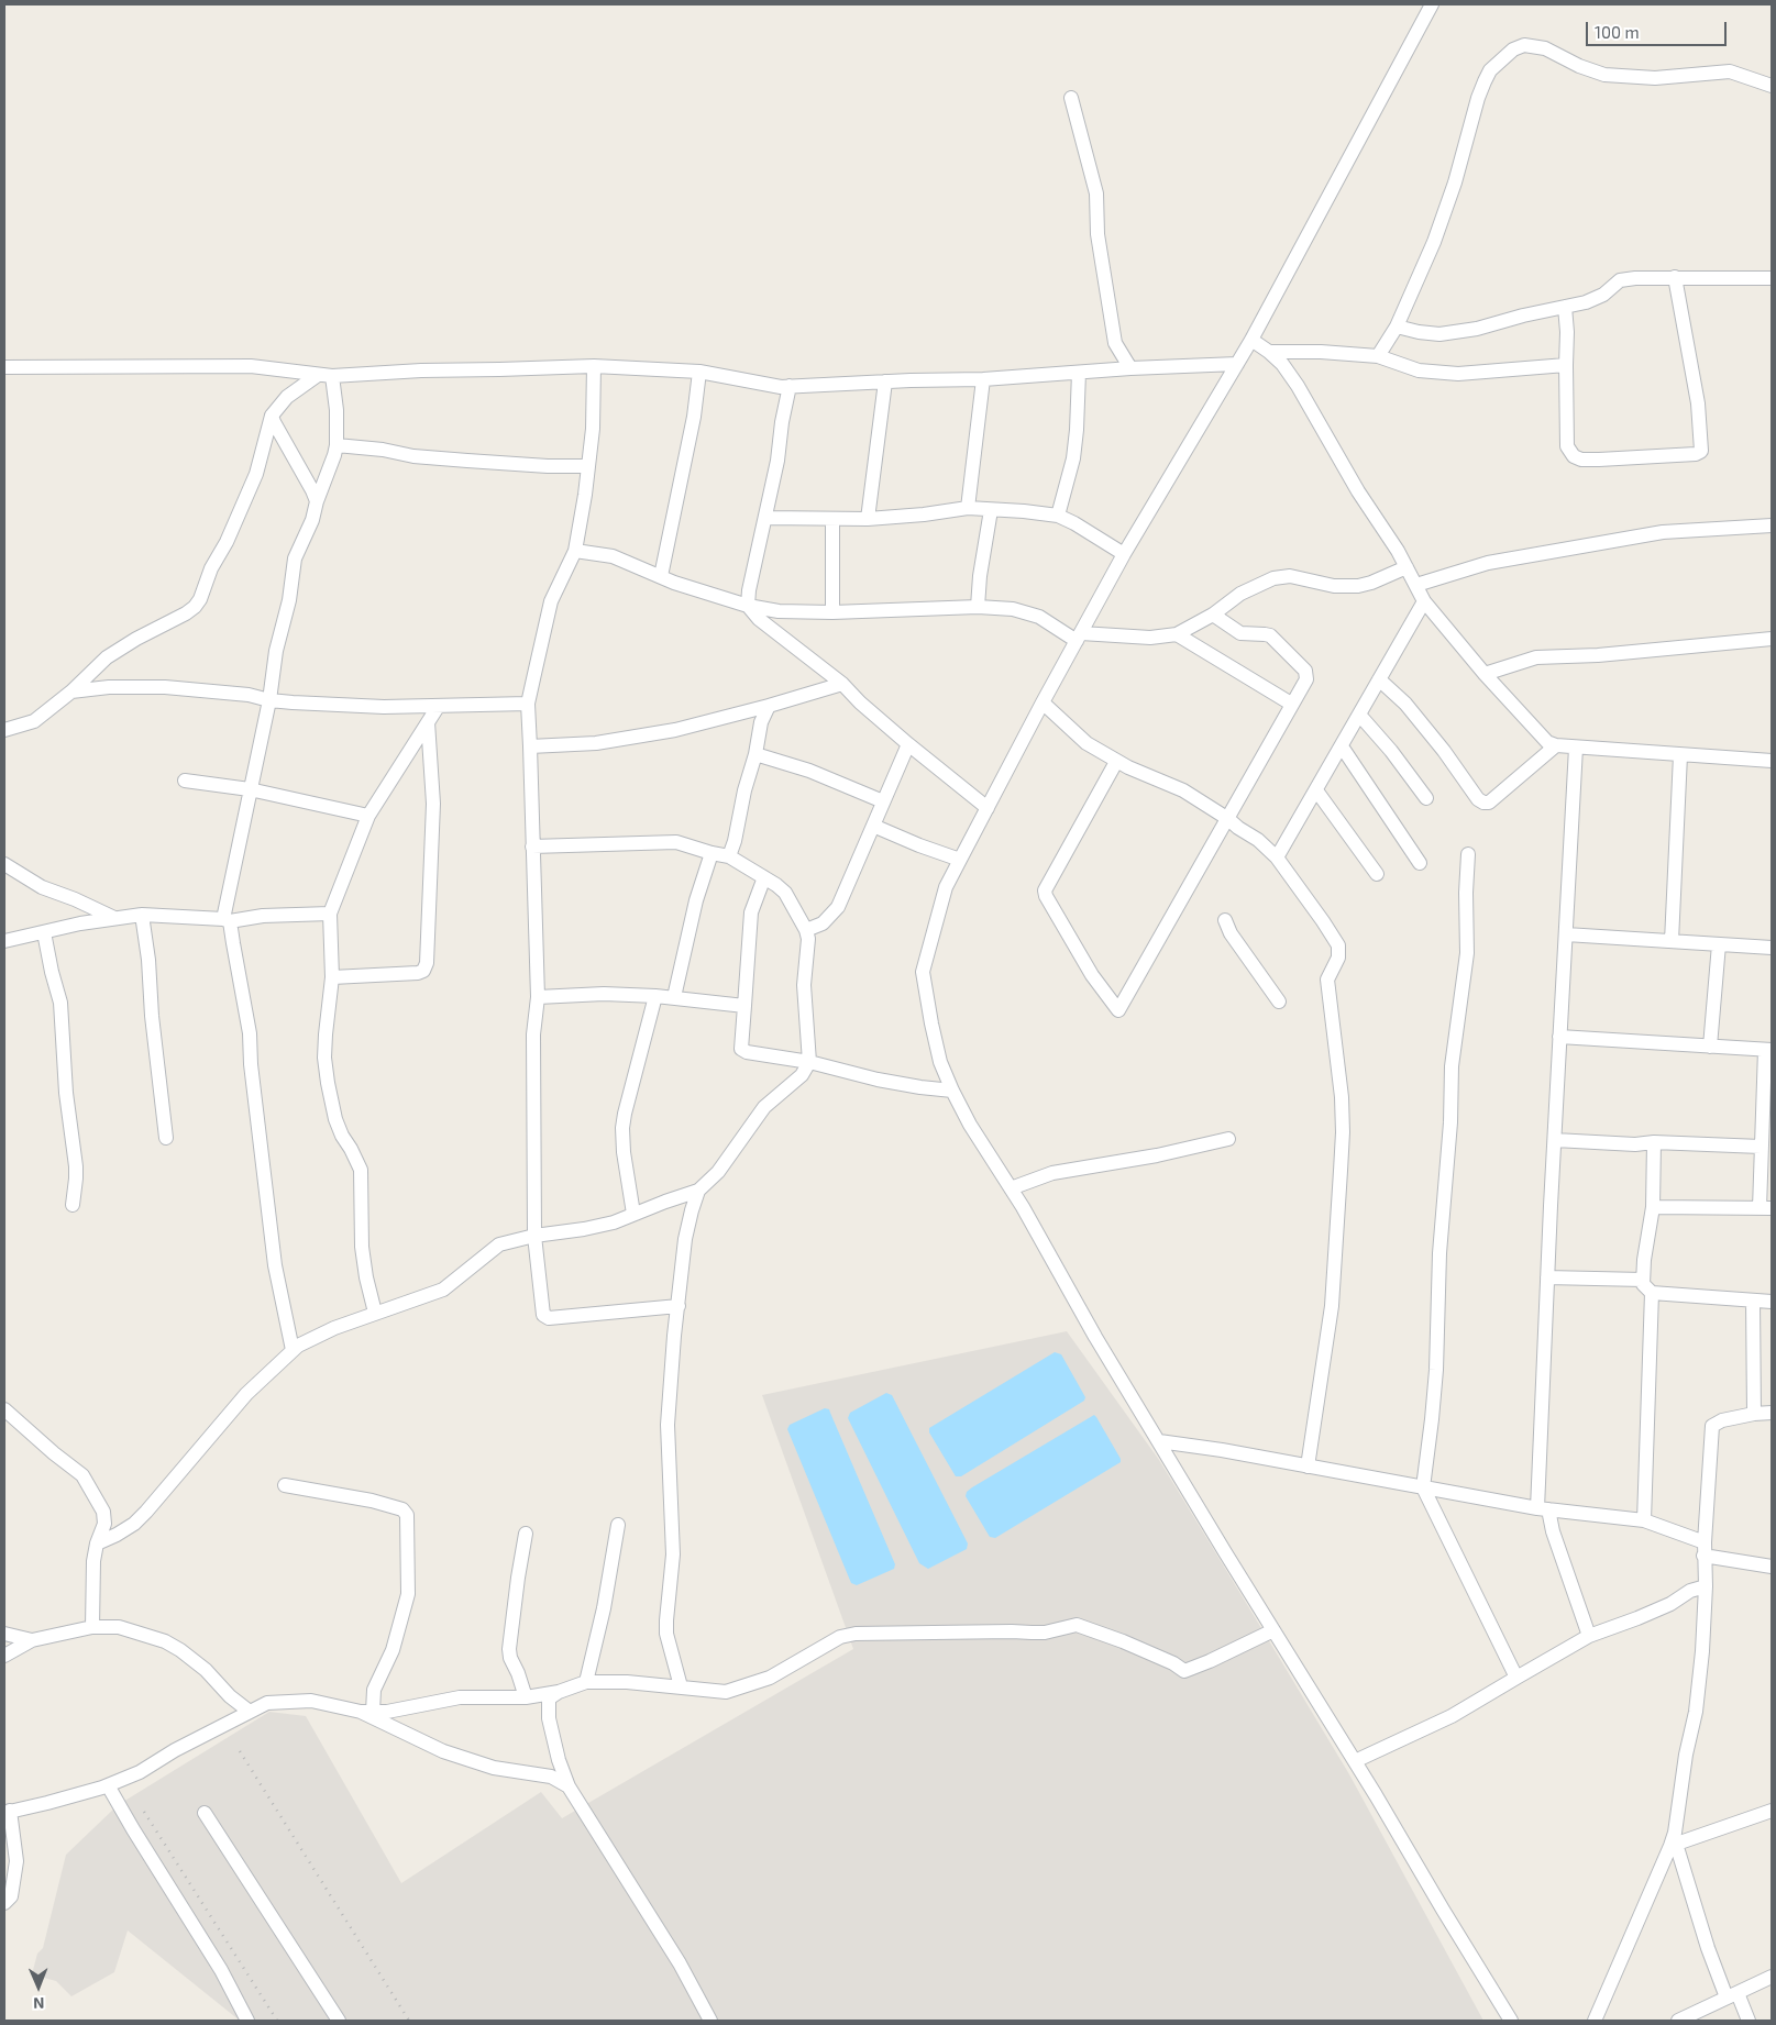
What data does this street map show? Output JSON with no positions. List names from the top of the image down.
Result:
{
  "scale_bar": "100 m",
  "north": "bottom"
}
